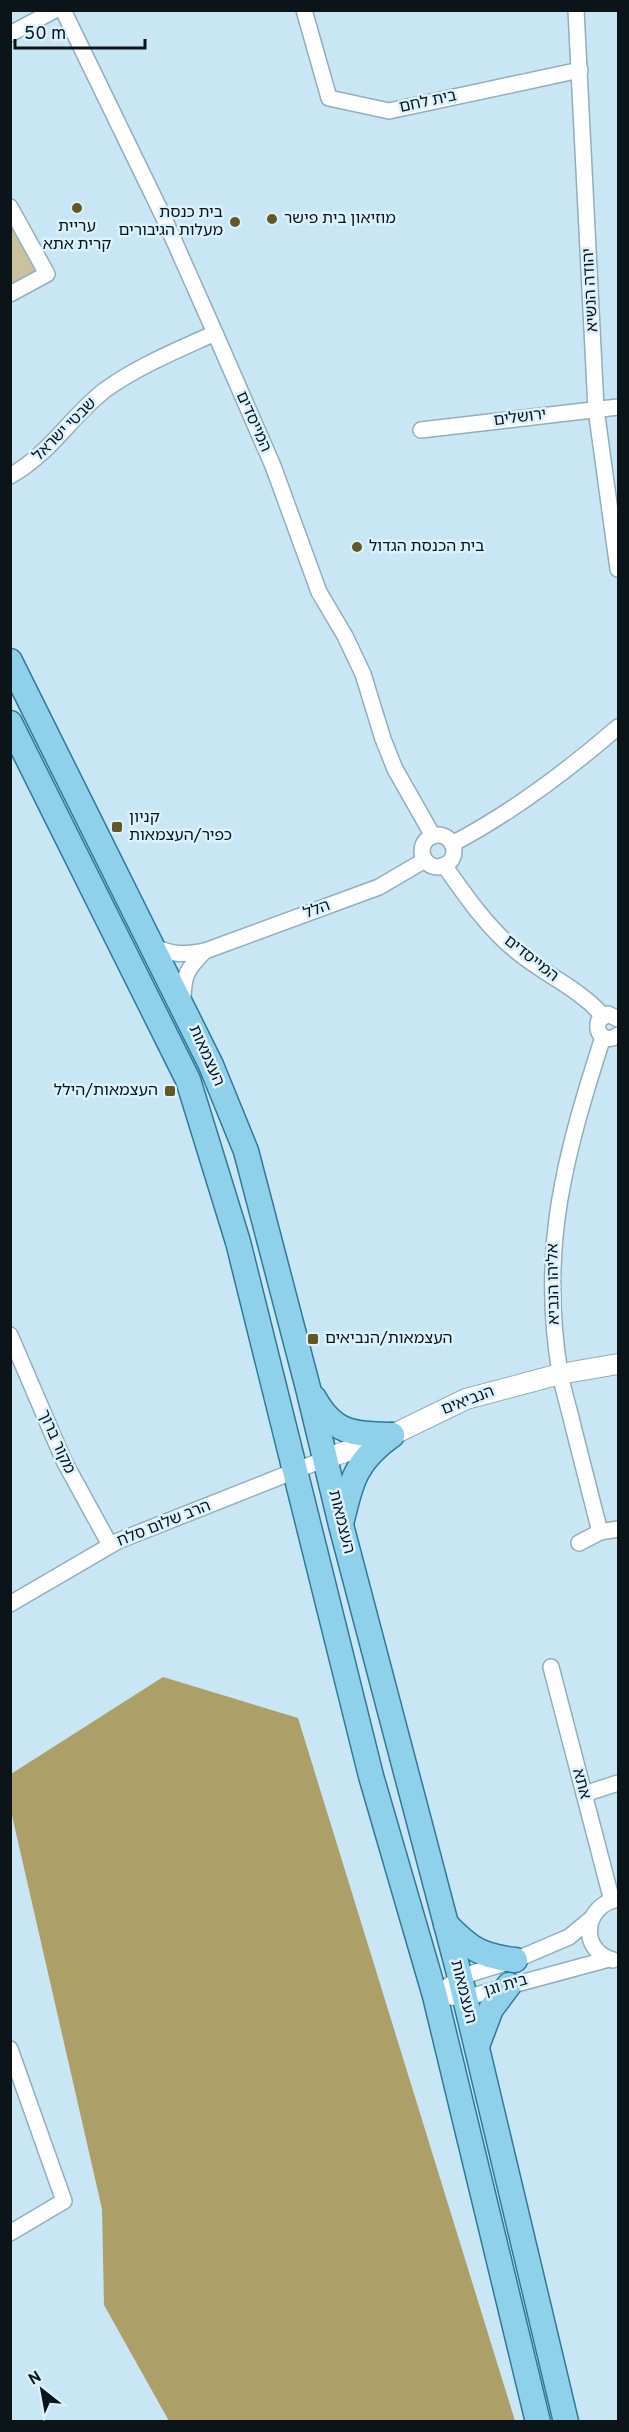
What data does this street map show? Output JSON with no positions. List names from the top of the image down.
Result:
{
  "streets": {
    "main road": ["העצמאות"],
    "street": [
      "בית לחם",
      "יהודה הנשיא",
      "ירושלים",
      "המייסדים",
      "שבטי ישראל",
      "הלל",
      "אליהו הנביא",
      "הנביאים",
      "מקור ברוך",
      "הרב שלום סלח",
      "אתא",
      "בית וגן"
    ]
  },
  "crossings": [
    ["בית לחם", "יהודה הנשיא"],
    ["יהודה הנשיא", "ירושלים"],
    ["המייסדים", "שבטי ישראל"],
    ["המייסדים", "הלל"],
    ["המייסדים", "אליהו הנביא"],
    ["הלל", "העצמאות"],
    ["העצמאות", "הנביאים"],
    ["העצמאות", "הרב שלום סלח"],
    ["העצמאות", "בית וגן"],
    ["אליהו הנביא", "הנביאים"],
    ["הנביאים", "הרב שלום סלח"],
    ["מקור ברוך", "הרב שלום סלח"],
    ["אתא", "בית וגן"]
  ],
  "places": {
    "other": [
      "עריית קרית אתא",
      "מוזיאון בית פישר",
      "בית כנסת מעלות הגיבורים",
      "בית הכנסת הגדול"
    ],
    "transit": ["קניון כפיר/העצמאות", "העצמאות/הילל", "העצמאות/הנביאים"]
  },
  "scale_bar": "50 m",
  "north": "top left"
}
